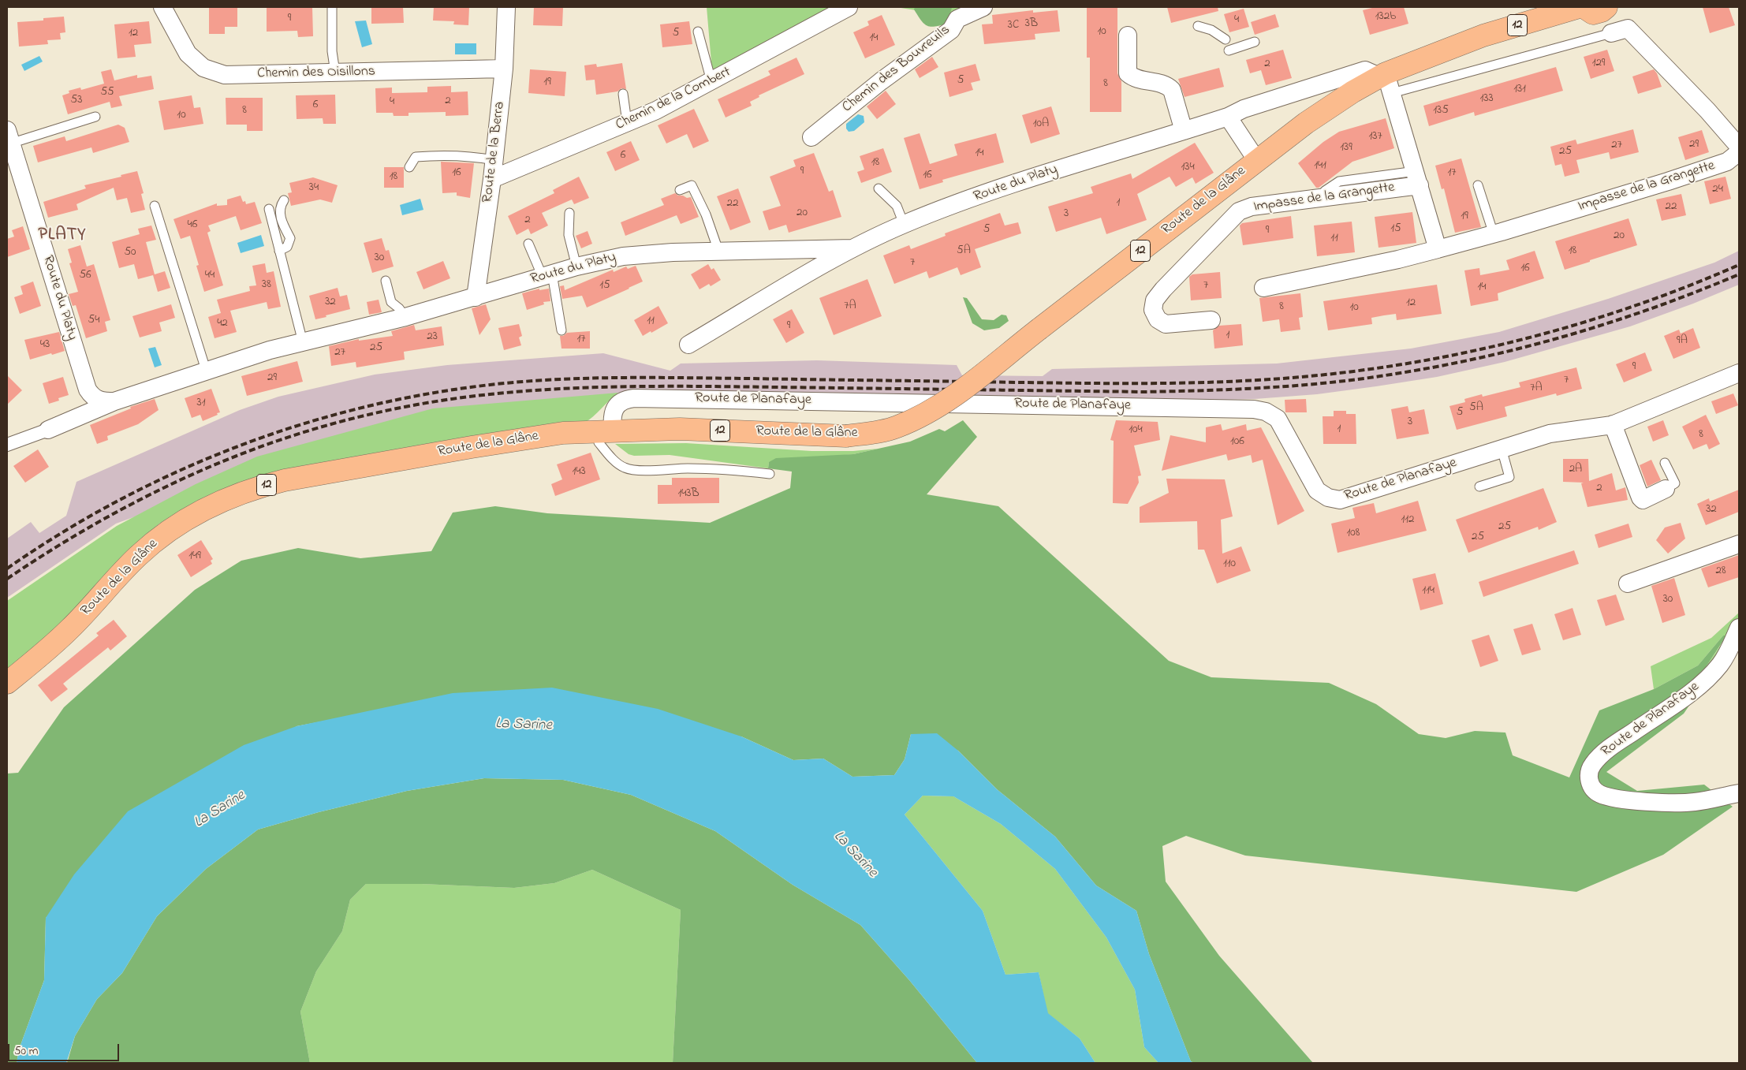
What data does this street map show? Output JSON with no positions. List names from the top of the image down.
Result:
{
  "streets": {
    "main road": ["12", "Route de la Glâne"],
    "street": [
      "Chemin des Bouvreuils",
      "Chemin des Oisillons",
      "Chemin de la Combert",
      "Route de la Berra",
      "Route du Platy",
      "Impasse de la Grangette",
      "Route de Planafaye"
    ]
  },
  "crossings": [
    ["Chemin des Oisillons", "Route de la Berra"],
    ["Chemin de la Combert", "Route de la Berra"],
    ["Route de la Berra", "Route du Platy"],
    ["Route du Platy", "Route de la Glâne"],
    ["Route de la Glâne", "Route de Planafaye"]
  ],
  "districts": ["PLATY"],
  "water": ["La Sarine"],
  "house_numbers": [
    "132b",
    "9",
    "4",
    "3B",
    "3C",
    "10",
    "12",
    "5",
    "14",
    "129",
    "2",
    "5",
    "19",
    "8",
    "131",
    "55",
    "133",
    "53",
    "2",
    "4",
    "6",
    "8",
    "135",
    "10",
    "10A",
    "137",
    "29",
    "27",
    "139",
    "25",
    "14",
    "6",
    "18",
    "141",
    "134",
    "9",
    "16",
    "17",
    "16",
    "18",
    "34",
    "24",
    "1",
    "22",
    "22",
    "20",
    "3",
    "19",
    "2",
    "46",
    "15",
    "5",
    "9",
    "20",
    "11",
    "5A",
    "18",
    "50",
    "30",
    "7",
    "16",
    "56",
    "44",
    "38",
    "15",
    "7",
    "14",
    "32",
    "12",
    "7A",
    "8",
    "10",
    "54",
    "11",
    "42",
    "9",
    "1",
    "23",
    "17",
    "9A",
    "43",
    "25",
    "27",
    "9",
    "29",
    "7",
    "7A",
    "31",
    "5A",
    "5",
    "3",
    "1",
    "104",
    "8",
    "106",
    "2A",
    "143",
    "2",
    "143B",
    "32",
    "112",
    "25",
    "108",
    "25",
    "149",
    "110",
    "28",
    "114",
    "30"
  ],
  "scale_bar": "50 m"
}
